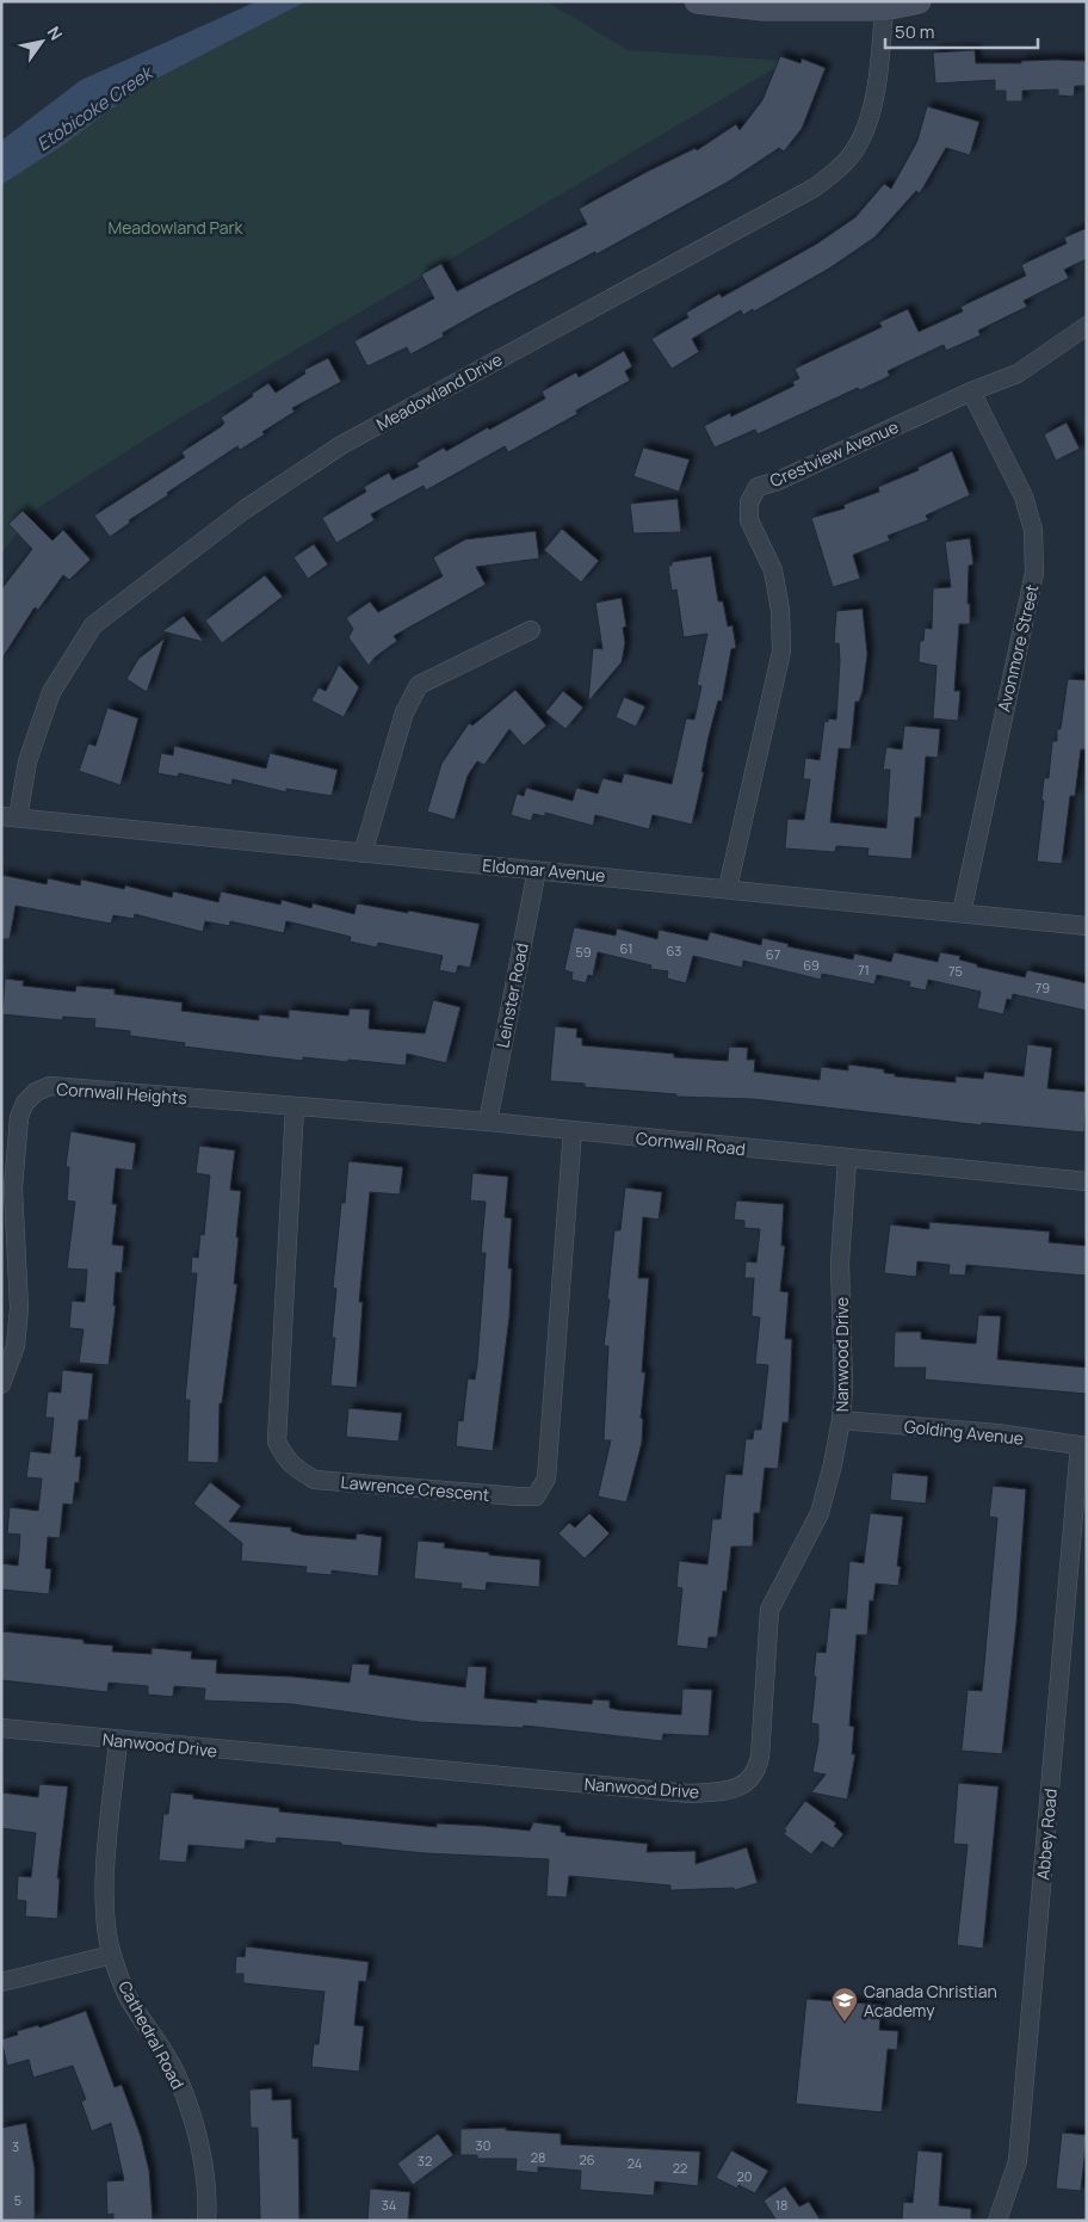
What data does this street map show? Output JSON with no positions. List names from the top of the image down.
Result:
{
  "streets": {
    "street": [
      "Meadowland Drive",
      "Crestview Avenue",
      "Avonmore Street",
      "Eldomar Avenue",
      "Leinster Road",
      "Cornwall Heights",
      "Cornwall Road",
      "Nanwood Drive",
      "Golding Avenue",
      "Lawrence Crescent",
      "Abbey Road",
      "Cathedral Road"
    ]
  },
  "crossings": [
    ["Meadowland Drive", "Eldomar Avenue"],
    ["Crestview Avenue", "Avonmore Street"],
    ["Crestview Avenue", "Eldomar Avenue"],
    ["Avonmore Street", "Eldomar Avenue"],
    ["Eldomar Avenue", "Leinster Road"],
    ["Leinster Road", "Cornwall Road"],
    ["Cornwall Heights", "Cornwall Road"],
    ["Cornwall Heights", "Lawrence Crescent"],
    ["Cornwall Road", "Nanwood Drive"],
    ["Cornwall Road", "Lawrence Crescent"],
    ["Nanwood Drive", "Golding Avenue"],
    ["Nanwood Drive", "Cathedral Road"],
    ["Golding Avenue", "Abbey Road"]
  ],
  "water": ["Etobicoke Creek"],
  "parks": ["Meadowland Park"],
  "places": {
    "school or university": ["Canada Christian Academy"]
  },
  "house_numbers": [
    "61",
    "63",
    "59",
    "67",
    "69",
    "71",
    "75",
    "79",
    "30",
    "3",
    "28",
    "26",
    "32",
    "24",
    "22",
    "20",
    "5",
    "34",
    "18"
  ],
  "scale_bar": "50 m",
  "north": "top right"
}
